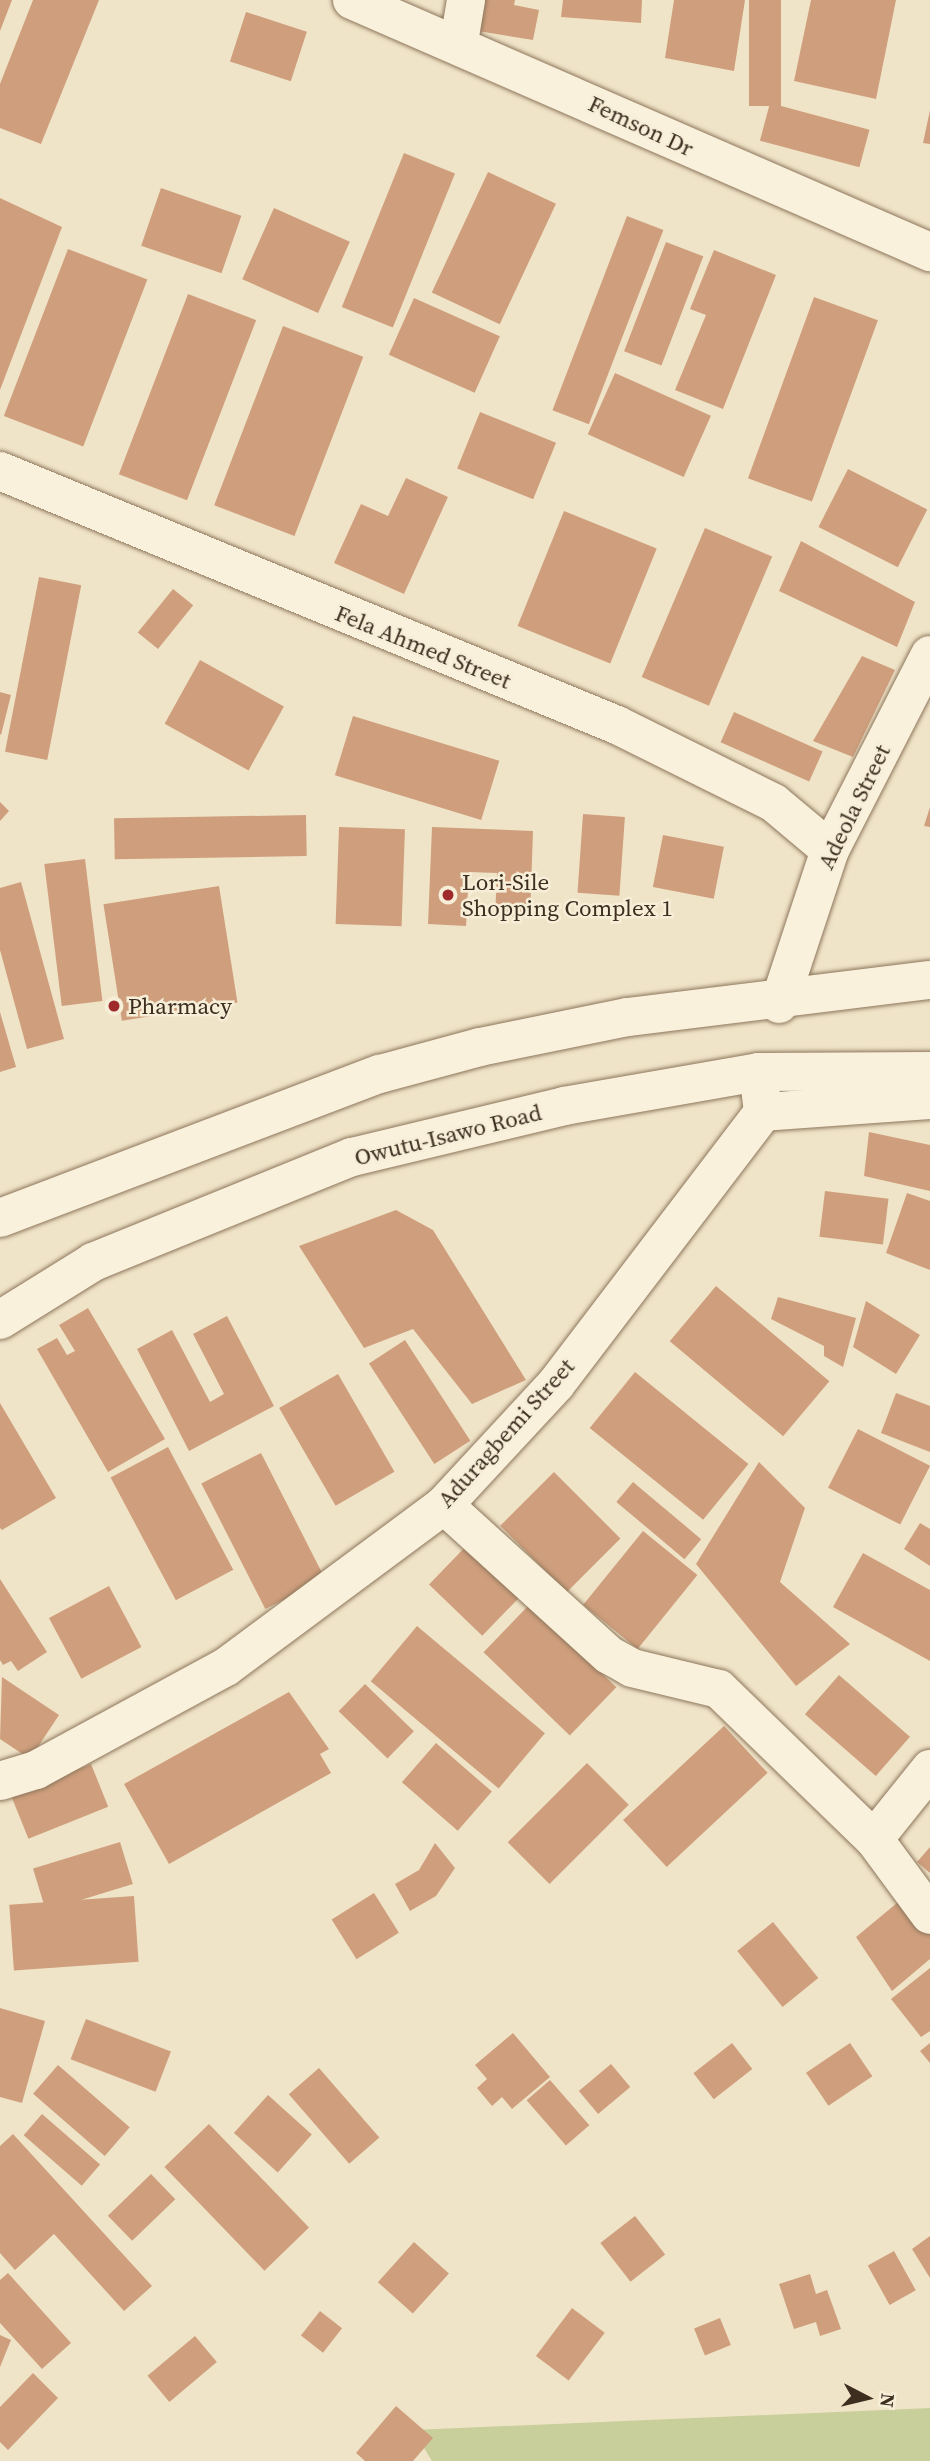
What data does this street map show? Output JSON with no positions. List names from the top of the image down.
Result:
{
  "streets": {
    "street": [
      "Femson Dr",
      "Fela Ahmed Street",
      "Adeola Street",
      "Owutu-Isawo Road",
      "Aduragbemi Street"
    ]
  },
  "crossings": [
    ["Fela Ahmed Street", "Adeola Street"]
  ],
  "places": ["Lori-Sile Shopping Complex 1", "Pharmacy"],
  "north": "right"
}
